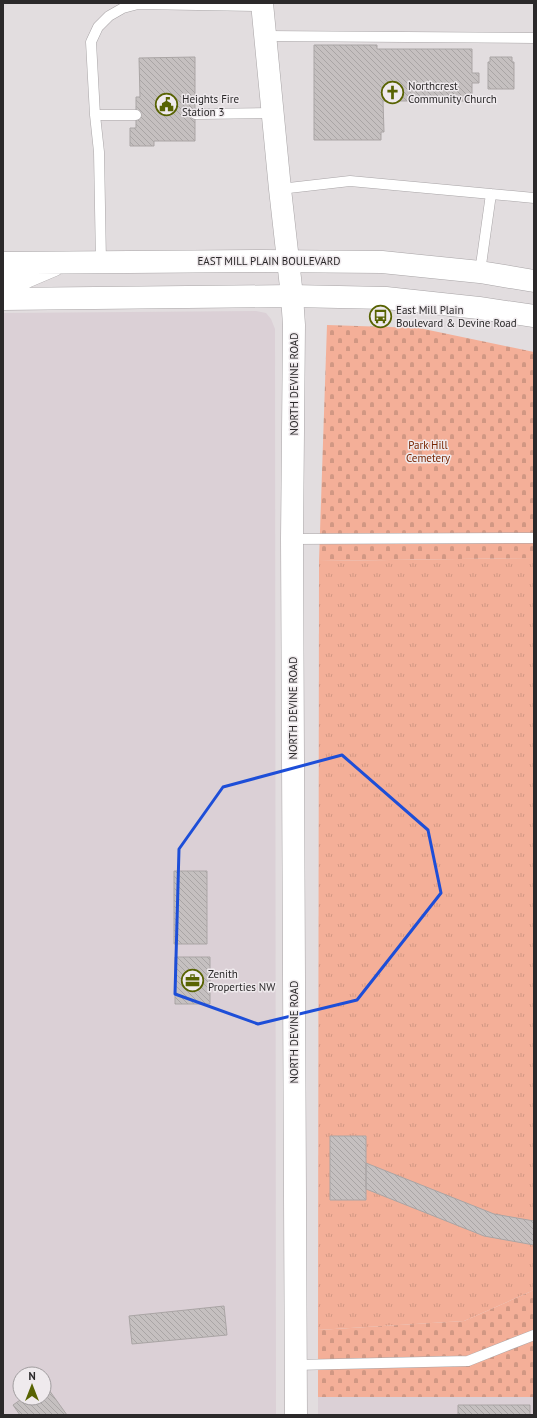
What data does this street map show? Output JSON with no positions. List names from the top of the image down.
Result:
{
  "streets": {
    "street": ["EAST MILL PLAIN BOULEVARD", "NORTH DEVINE ROAD"]
  },
  "crossings": [
    ["EAST MILL PLAIN BOULEVARD", "NORTH DEVINE ROAD"]
  ],
  "parks": ["Park Hill Cemetery"],
  "places": {
    "church": ["Northcrest Community Church"],
    "public building": ["Heights Fire Station 3"],
    "bus stop": ["East Mill Plain Boulevard & Devine Road"],
    "office": ["Zenith Properties NW"]
  },
  "north": "top"
}
